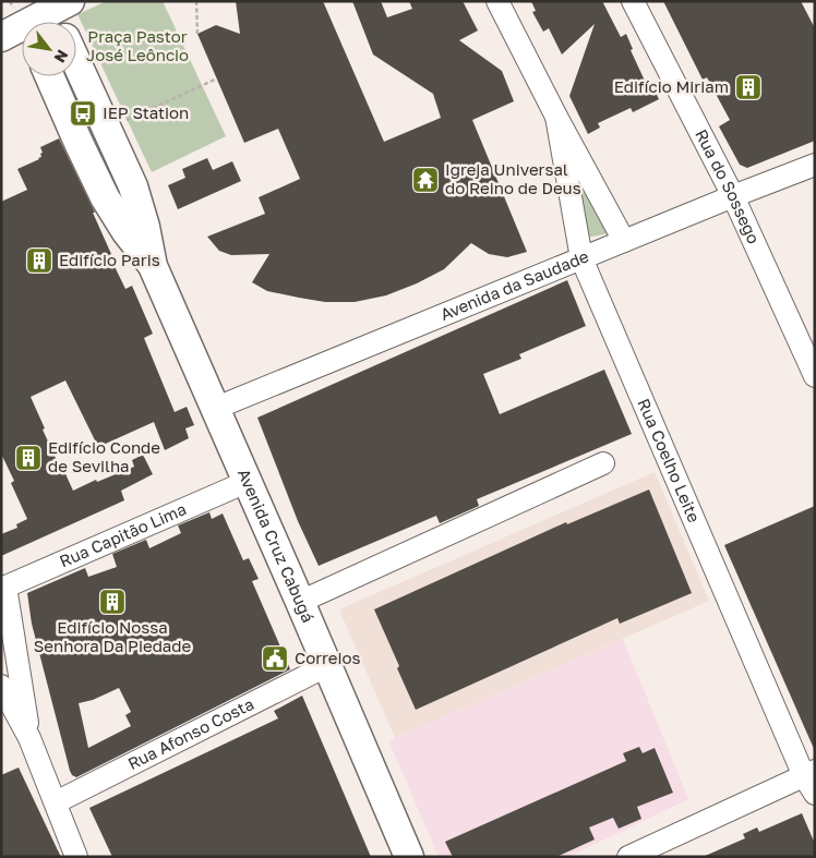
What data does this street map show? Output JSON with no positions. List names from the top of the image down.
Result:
{
  "streets": {
    "main road": ["Avenida Cruz Cabugá"],
    "street": [
      "Rua do Sossego",
      "Avenida da Saudade",
      "Rua Coelho Leite",
      "Rua Capitão Lima",
      "Rua Afonso Costa"
    ]
  },
  "crossings": [
    ["Rua do Sossego", "Avenida da Saudade"],
    ["Avenida da Saudade", "Rua Coelho Leite"],
    ["Avenida da Saudade", "Avenida Cruz Cabugá"],
    ["Rua Capitão Lima", "Avenida Cruz Cabugá"],
    ["Avenida Cruz Cabugá", "Rua Afonso Costa"]
  ],
  "parks": ["Praça Pastor José Leôncio"],
  "places": {
    "building": [
      "Edifício Miriam",
      "Edifício Paris",
      "Edifício Conde de Sevilha",
      "Edifício Nossa Senhora Da Piedade"
    ],
    "bus stop": ["IEP Station"],
    "temple": ["Igreja Universal do Reino de Deus"],
    "public building": ["Correios"]
  },
  "north": "bottom right"
}
